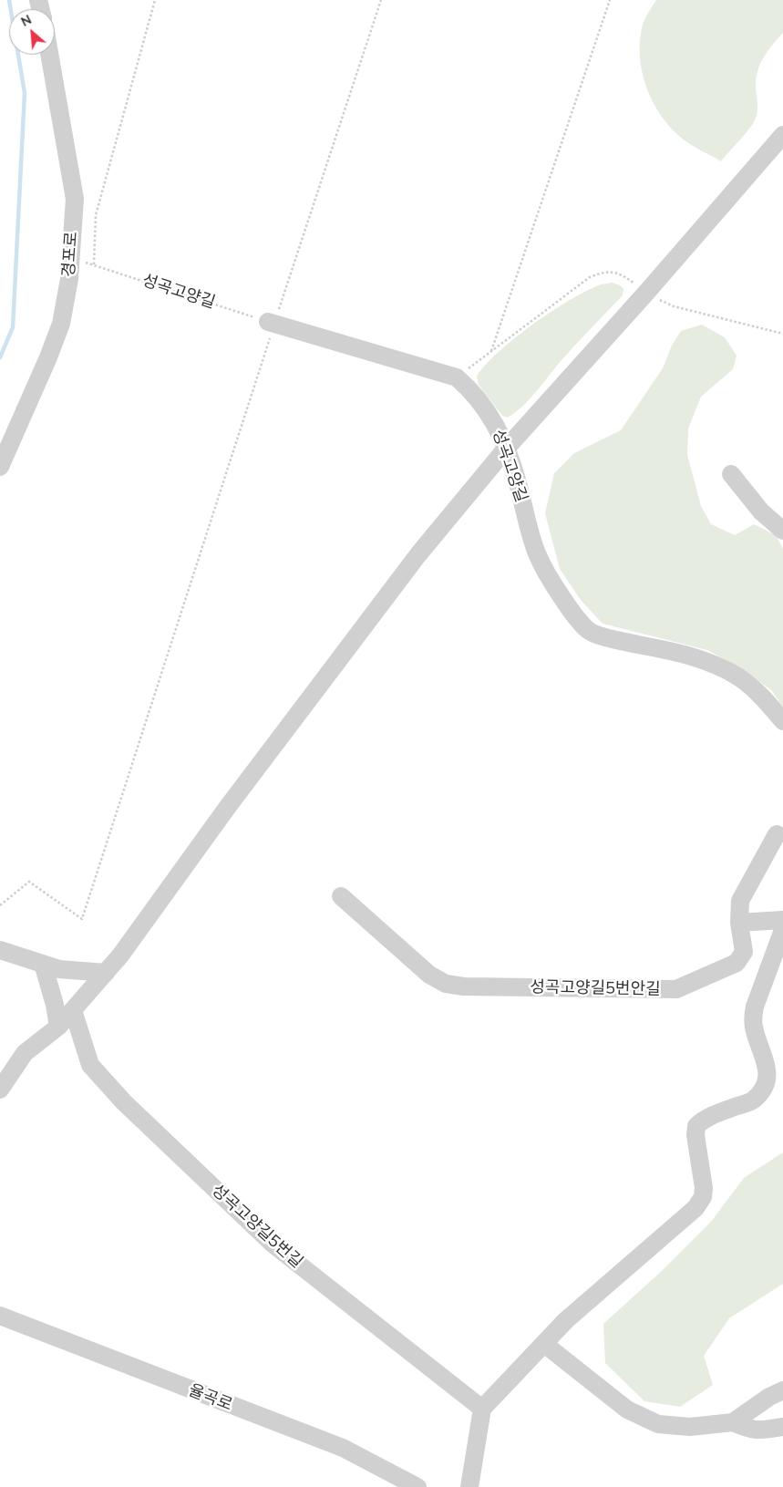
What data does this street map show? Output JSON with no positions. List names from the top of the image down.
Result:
{
  "streets": {
    "street": [
      "경포로",
      "성곡고양길",
      "성곡고양길5번안길",
      "성곡고양길5번길",
      "율곡로"
    ]
  },
  "crossings": [
    ["경포로", "성곡고양길"]
  ],
  "north": "top left"
}
